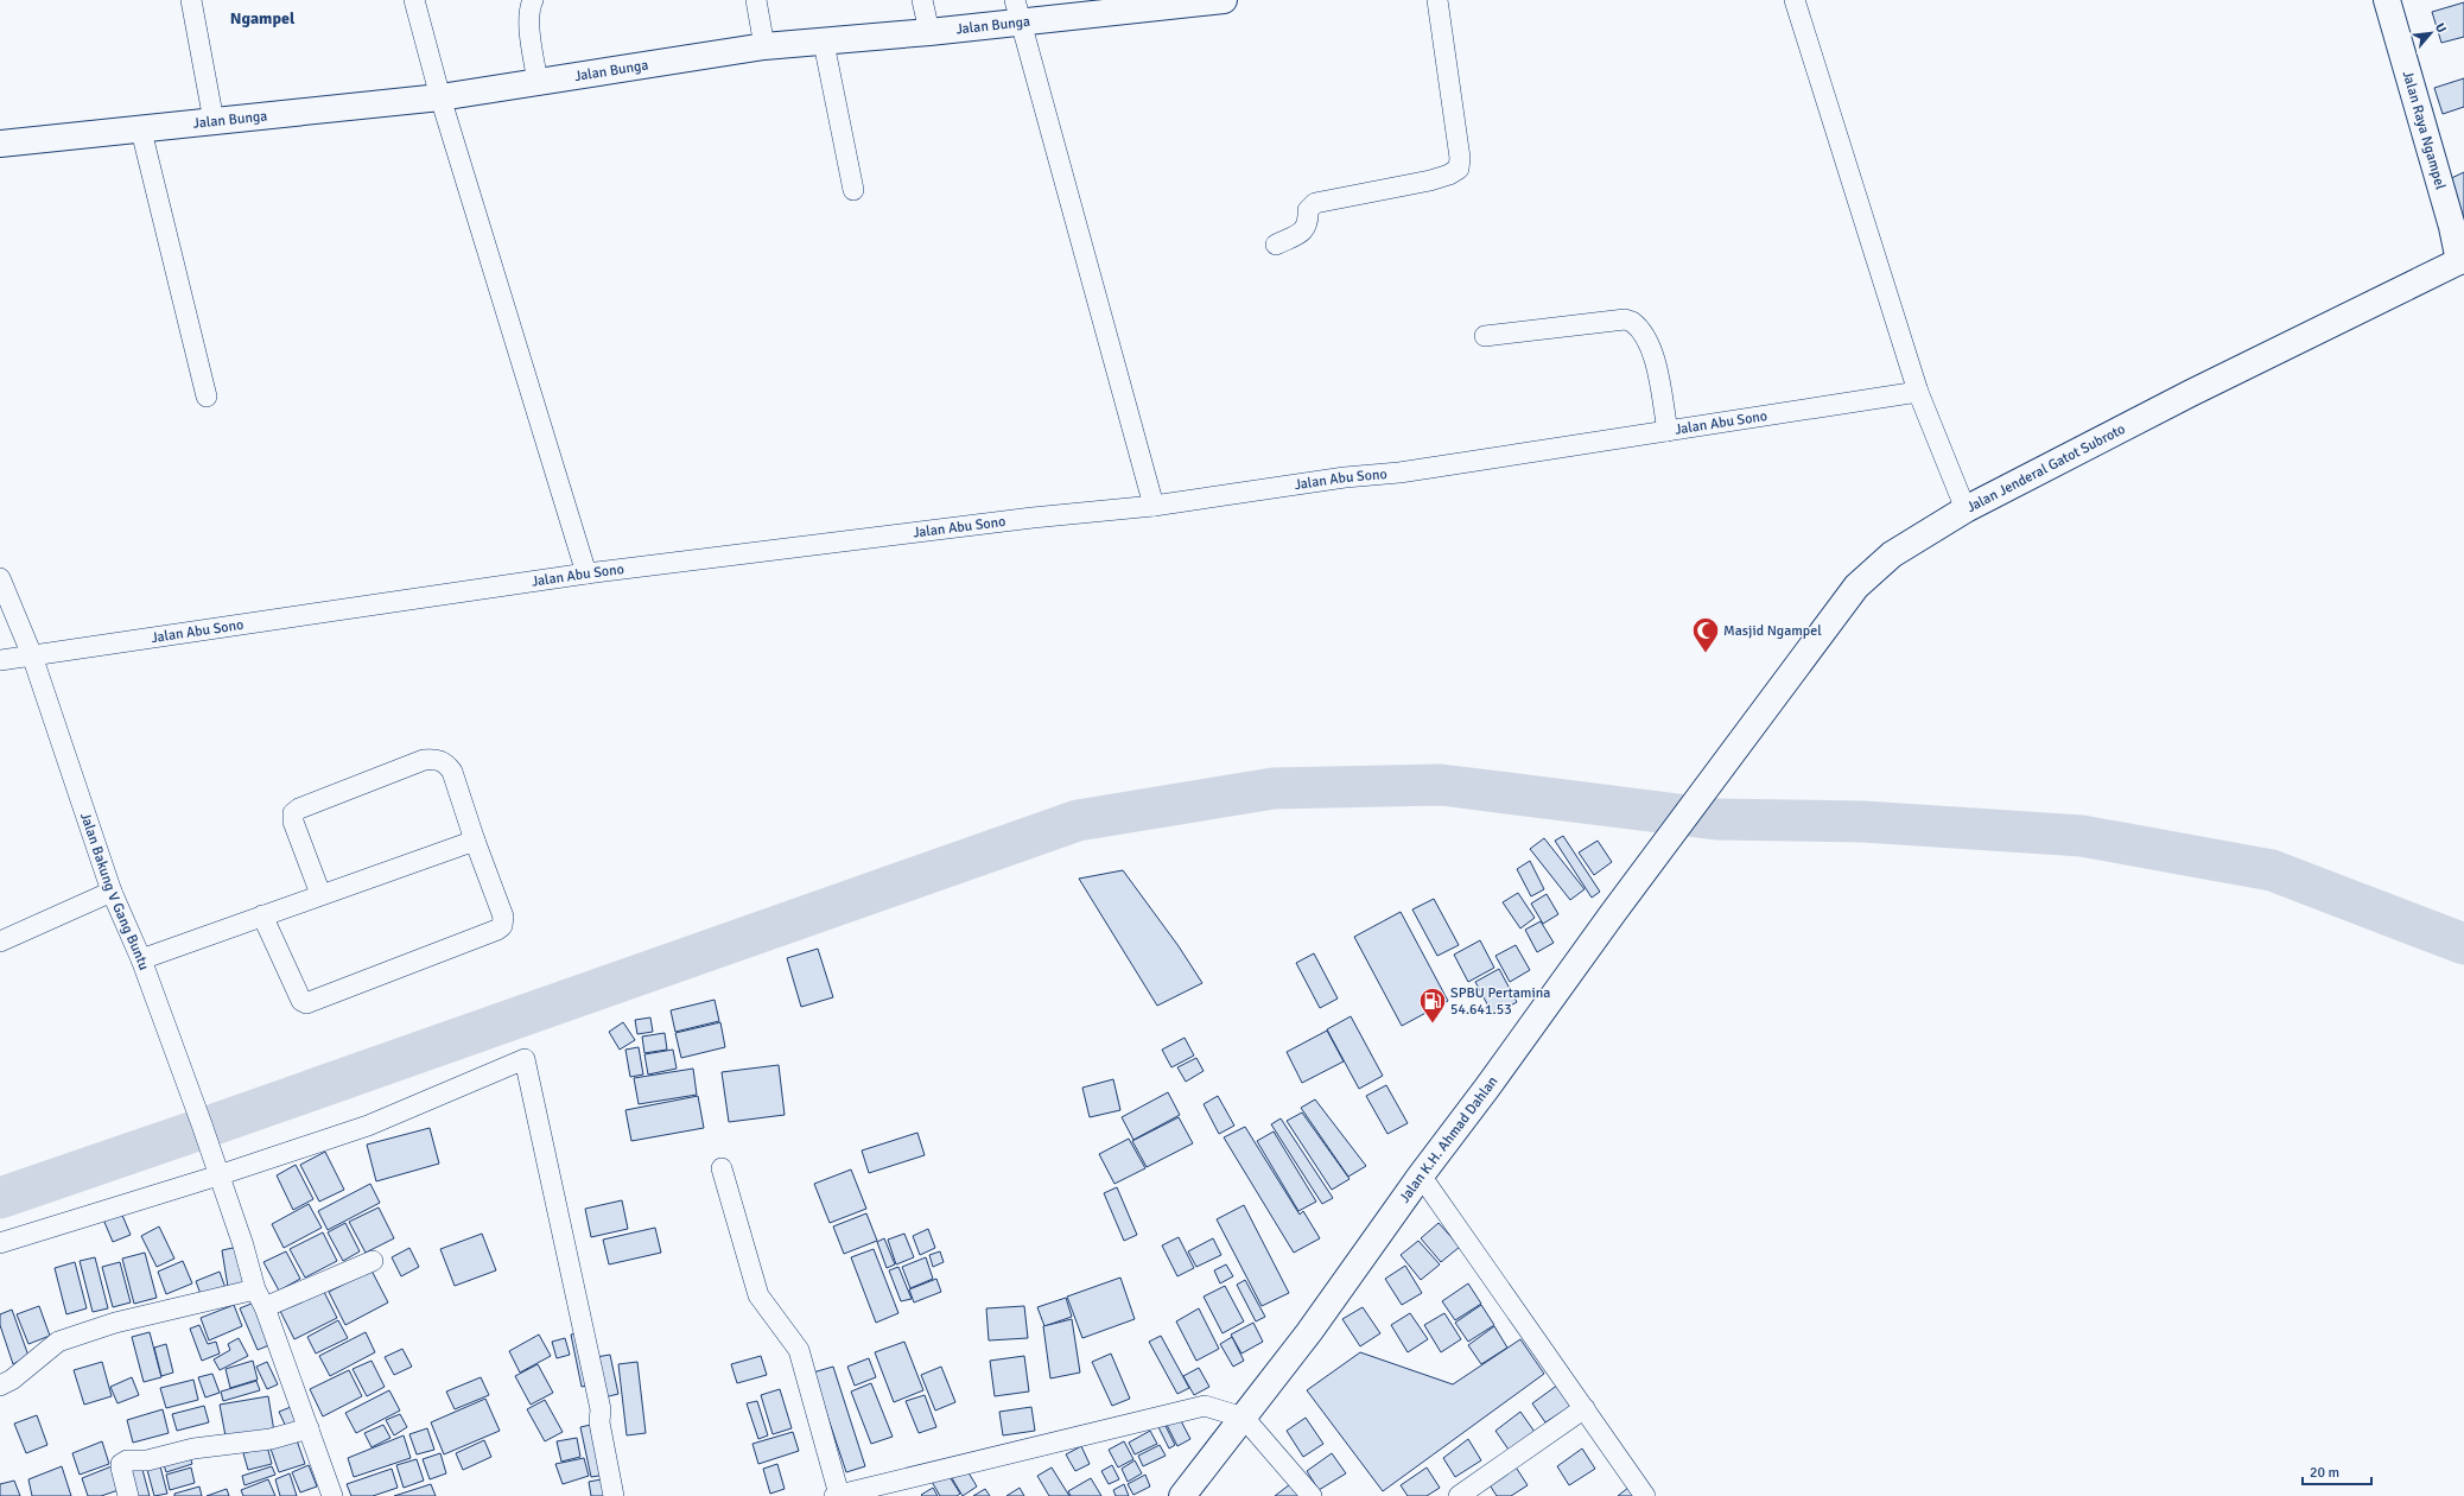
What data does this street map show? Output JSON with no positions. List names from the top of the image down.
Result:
{
  "streets": {
    "main road": [
      "Jalan Bunga",
      "Jalan Raya Ngampel",
      "Jalan Jenderal Gatot Subroto",
      "Jalan K.H. Ahmad Dahlan"
    ],
    "street": ["Jalan Abu Sono", "Jalan Bakung V Gang Buntu"]
  },
  "crossings": [
    ["Jalan Raya Ngampel", "Jalan Jenderal Gatot Subroto"],
    ["Jalan Abu Sono", "Jalan Bakung V Gang Buntu"],
    ["Jalan Jenderal Gatot Subroto", "Jalan K.H. Ahmad Dahlan"]
  ],
  "districts": ["Ngampel"],
  "places": {
    "mosque": ["Masjid Ngampel"],
    "fuel station": ["SPBU Pertamina 54.641.53"]
  },
  "scale_bar": "20 m",
  "north": "top right"
}
